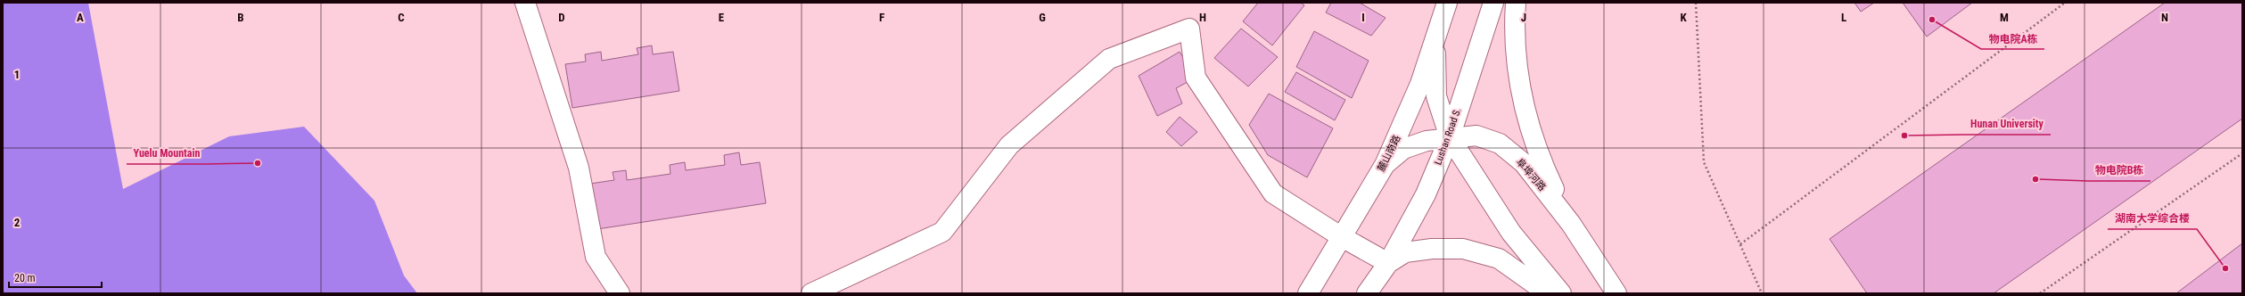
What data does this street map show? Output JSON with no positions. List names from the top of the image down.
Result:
{
  "streets": {
    "main road": ["Lushan Road S.", "麓山南路", "阜埠河路"]
  },
  "crossings": [
    ["Lushan Road S.", "阜埠河路"],
    ["麓山南路", "阜埠河路"]
  ],
  "places": [
    "物电院A栋",
    "Hunan University",
    "Yuelu Mountain",
    "物电院B栋",
    "湖南大学综合楼"
  ],
  "scale_bar": "20 m",
  "grid": {
    "columns": [
      "A",
      "B",
      "C",
      "D",
      "E",
      "F",
      "G",
      "H",
      "I",
      "J",
      "K",
      "L",
      "M",
      "N"
    ],
    "rows": ["1", "2"]
  }
}
